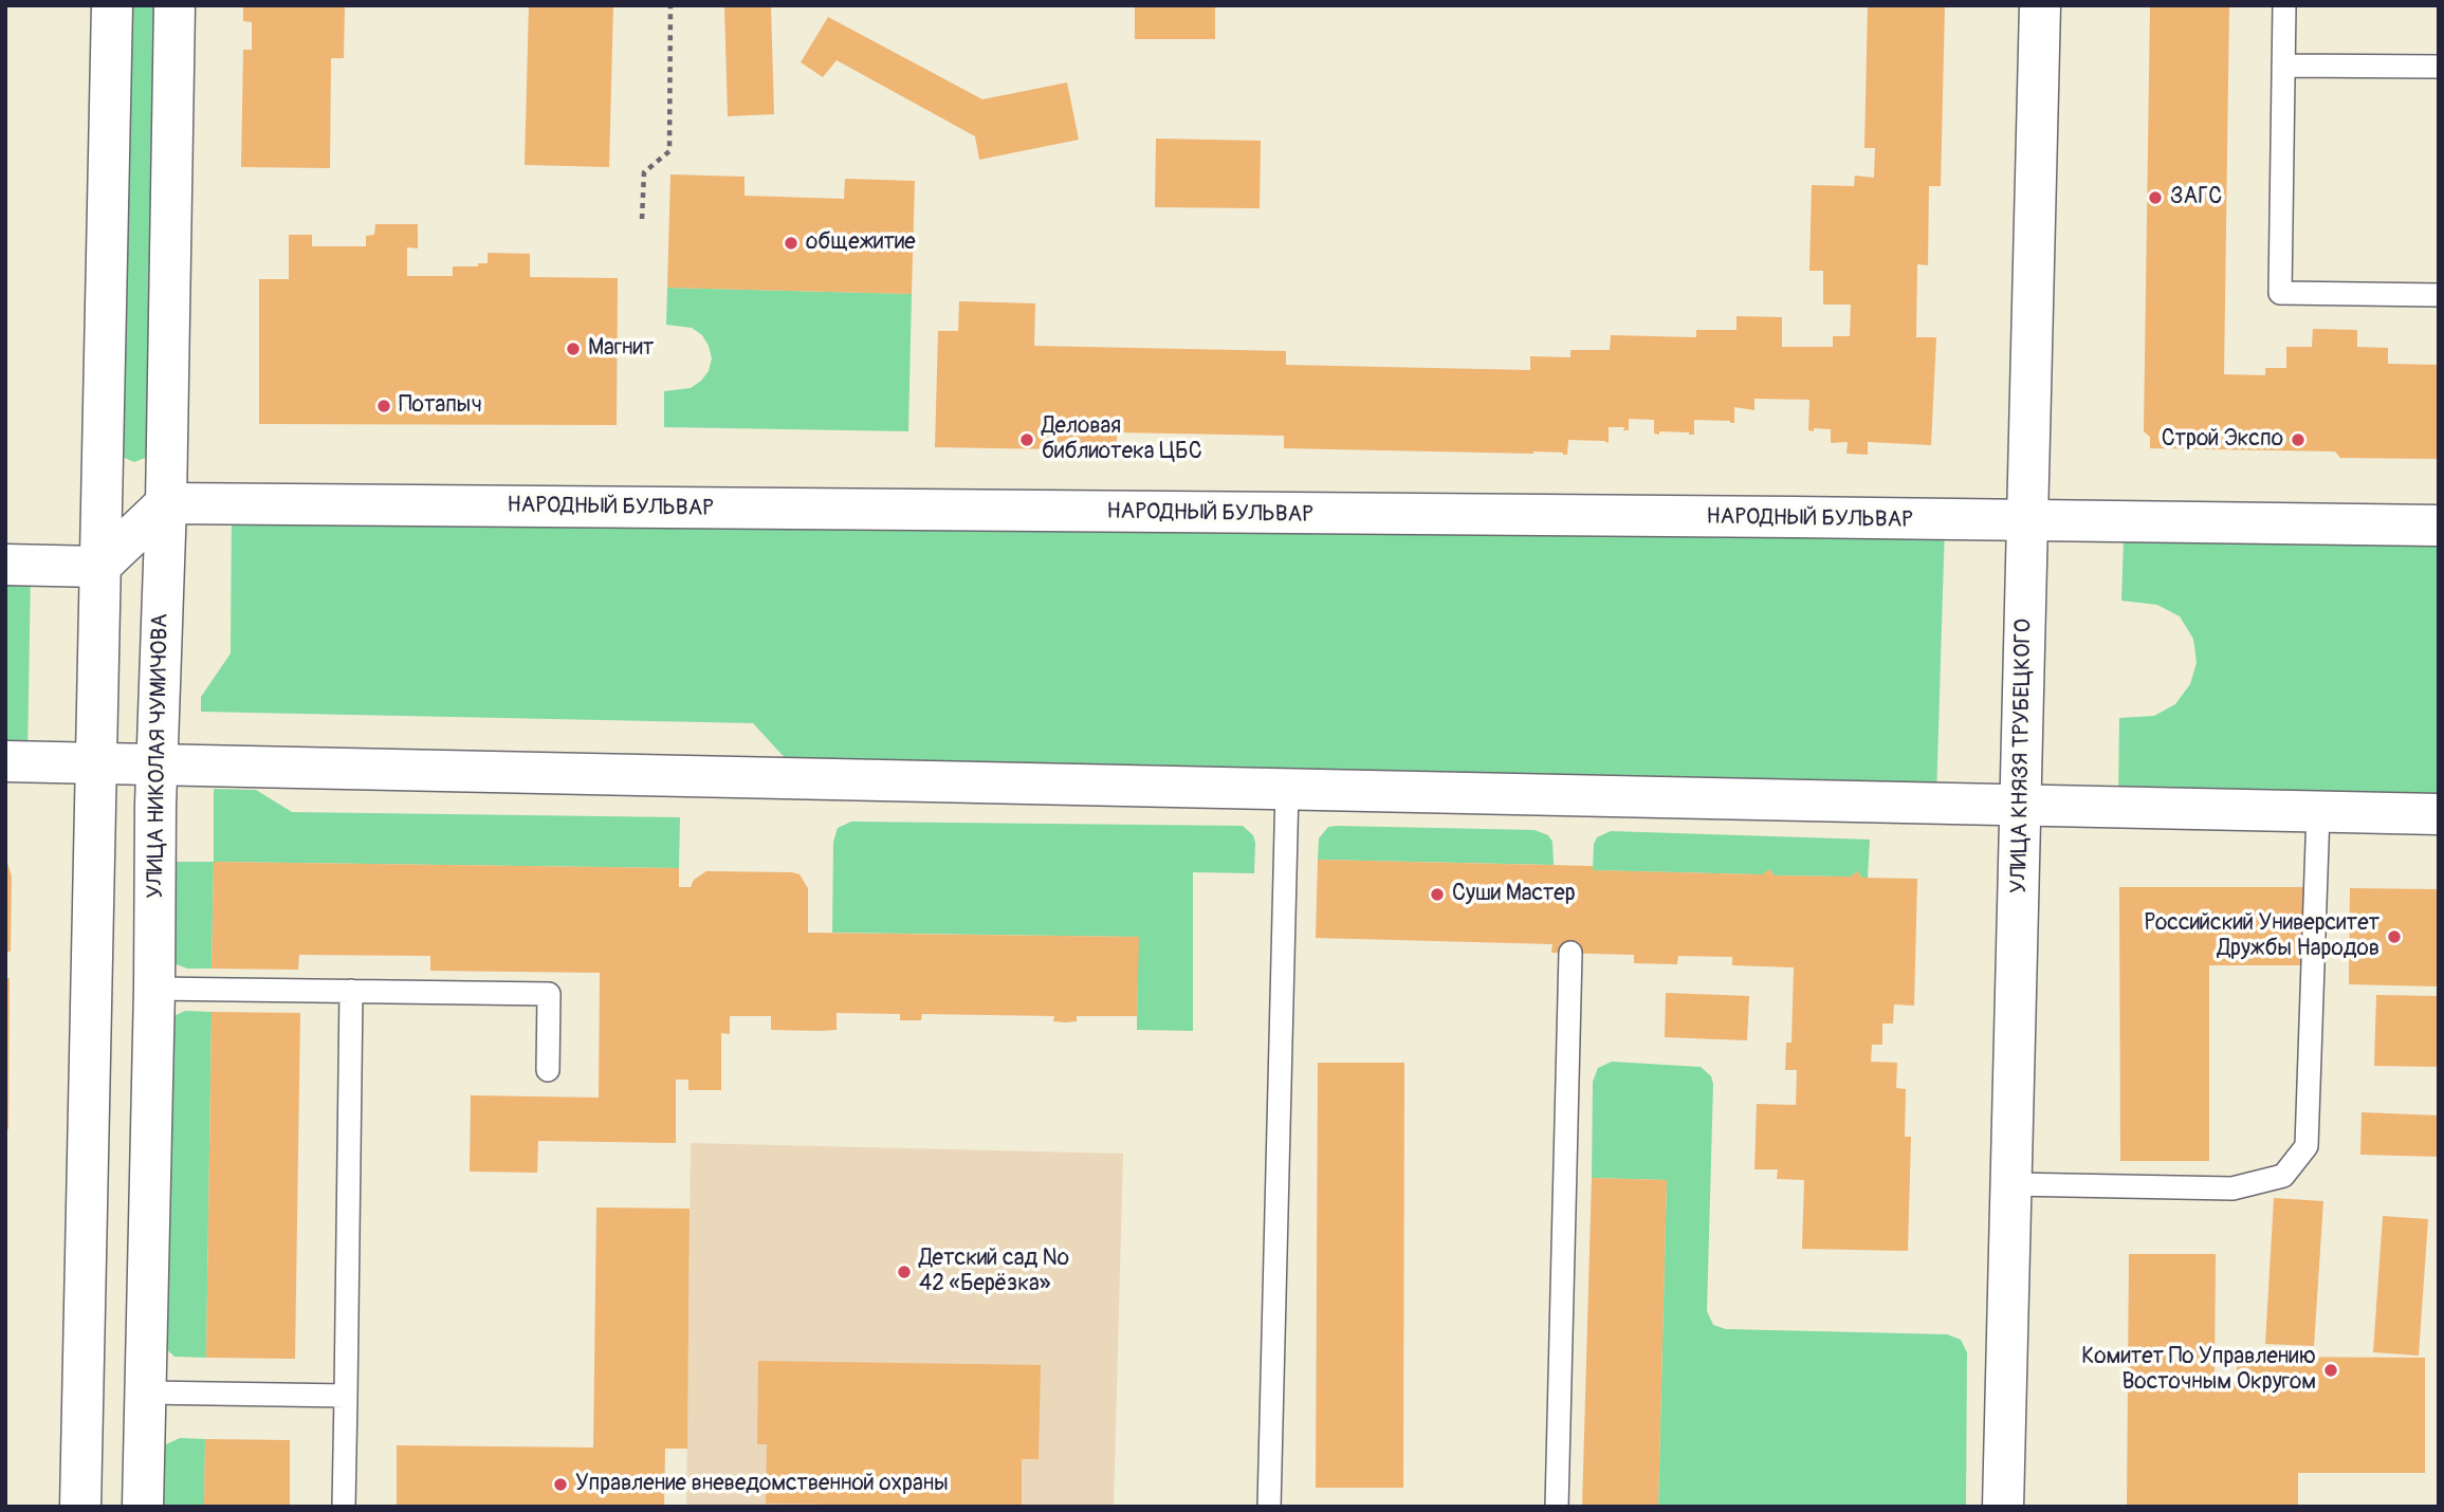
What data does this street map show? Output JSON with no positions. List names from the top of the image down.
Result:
{
  "streets": {
    "street": ["НАРОДНЫЙ БУЛЬВАР", "УЛИЦА НИКОЛАЯ ЧУМИЧОВА", "УЛИЦА КНЯЗЯ ТРУБЕЦКОГО"]
  },
  "crossings": [
    ["НАРОДНЫЙ БУЛЬВАР", "УЛИЦА НИКОЛАЯ ЧУМИЧОВА"],
    ["НАРОДНЫЙ БУЛЬВАР", "УЛИЦА КНЯЗЯ ТРУБЕЦКОГО"]
  ],
  "places": [
    "ЗАГС",
    "общежитие",
    "Магнит",
    "Потапыч",
    "Деловая библиотека ЦБС",
    "Строй Экспо",
    "Суши Мастер",
    "Российский Университет Дружбы Народов",
    "Детский сад № 42 «Берёзка»",
    "Комитет По Управлению Восточным Округом",
    "Управление вневедомственной охраны"
  ]
}
